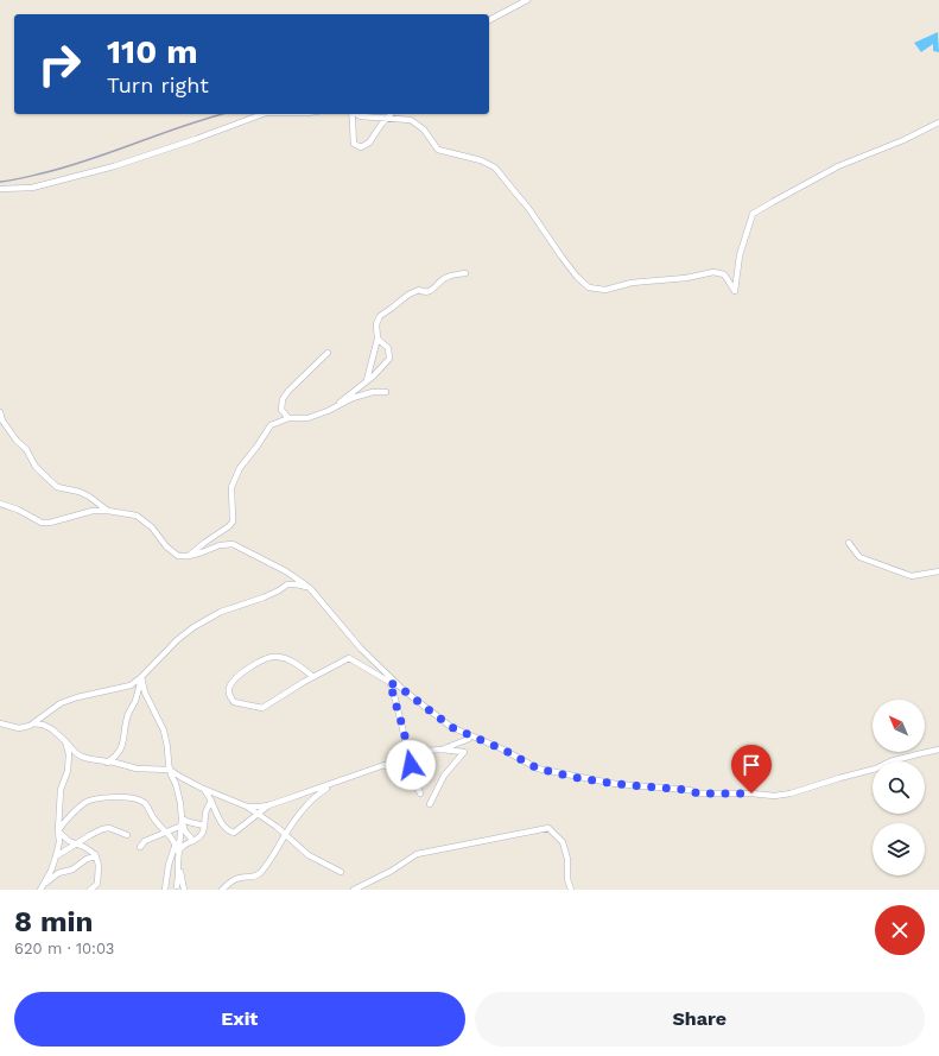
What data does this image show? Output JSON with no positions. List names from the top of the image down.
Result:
{
  "north": "top left",
  "page": {
    "turn": ["110 m", "Turn right"],
    "heading": ["8 min", "620 m · 10:03"],
    "buttons": ["Exit", "Share"]
  }
}
